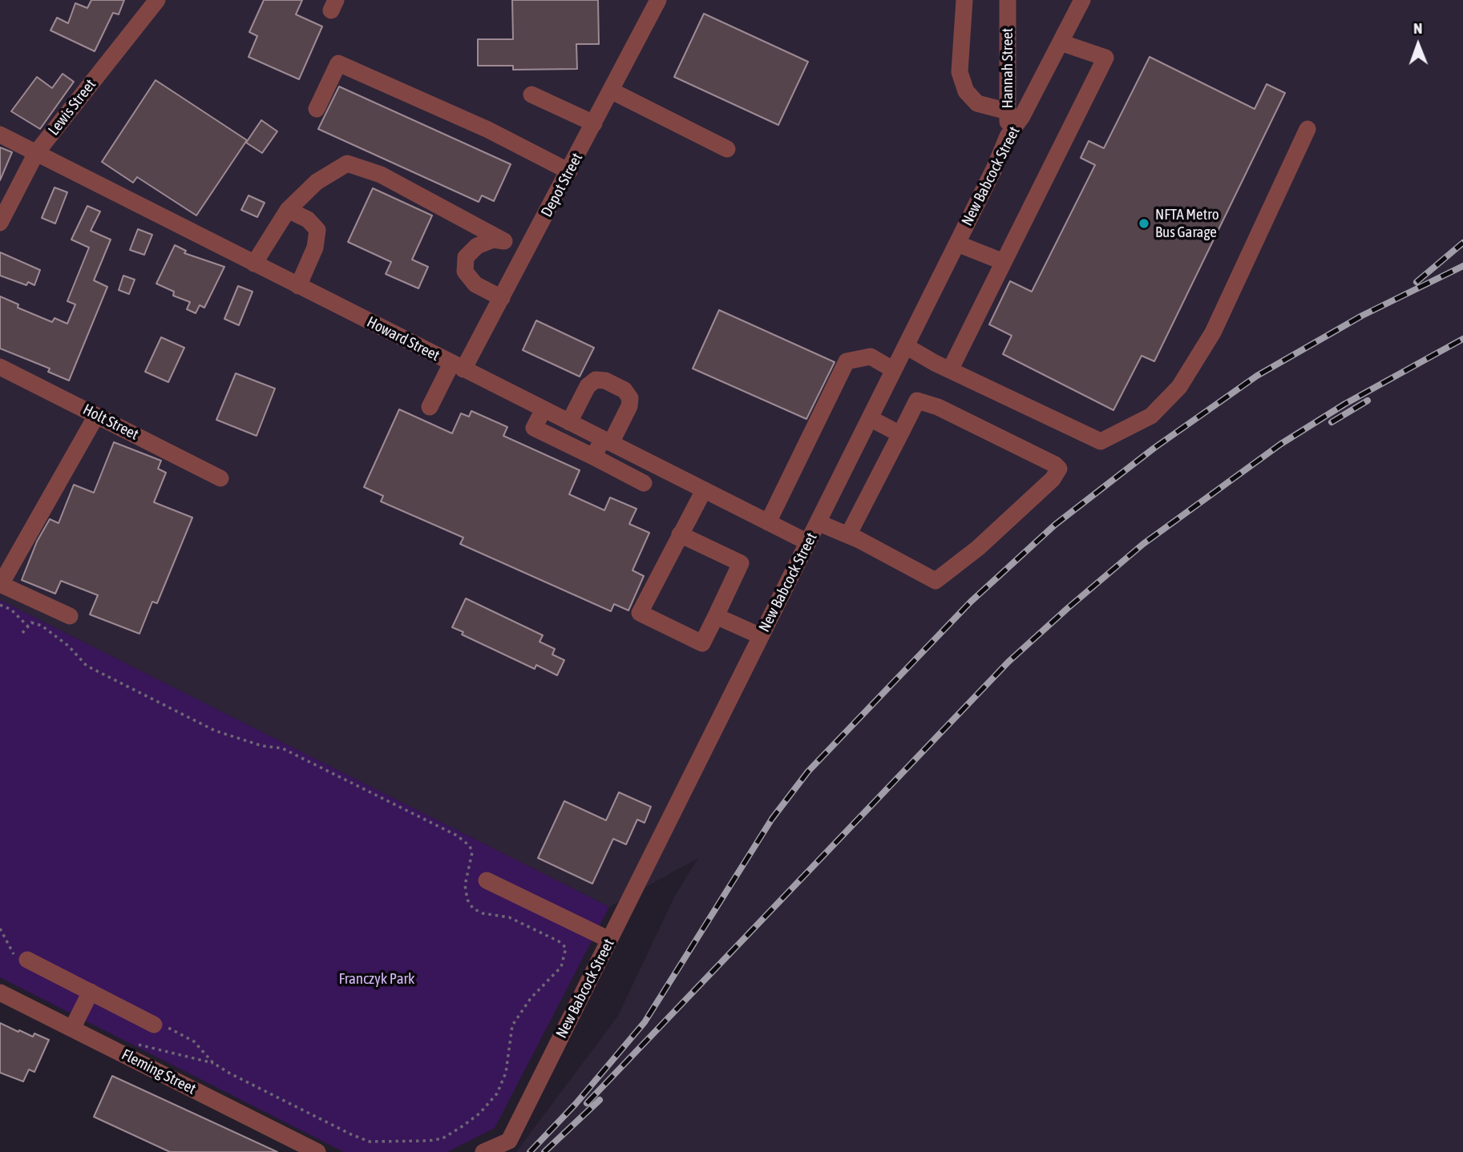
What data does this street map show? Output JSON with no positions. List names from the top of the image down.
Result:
{
  "streets": {
    "street": [
      "Hannah Street",
      "Lewis Street",
      "New Babcock Street",
      "Depot Street",
      "Howard Street",
      "Holt Street",
      "Fleming Street"
    ]
  },
  "crossings": [
    ["Hannah Street", "New Babcock Street"],
    ["Lewis Street", "Howard Street"],
    ["New Babcock Street", "Howard Street"],
    ["Depot Street", "Howard Street"]
  ],
  "parks": ["Franczyk Park"],
  "places": ["NFTA Metro Bus Garage"],
  "north": "top"
}
